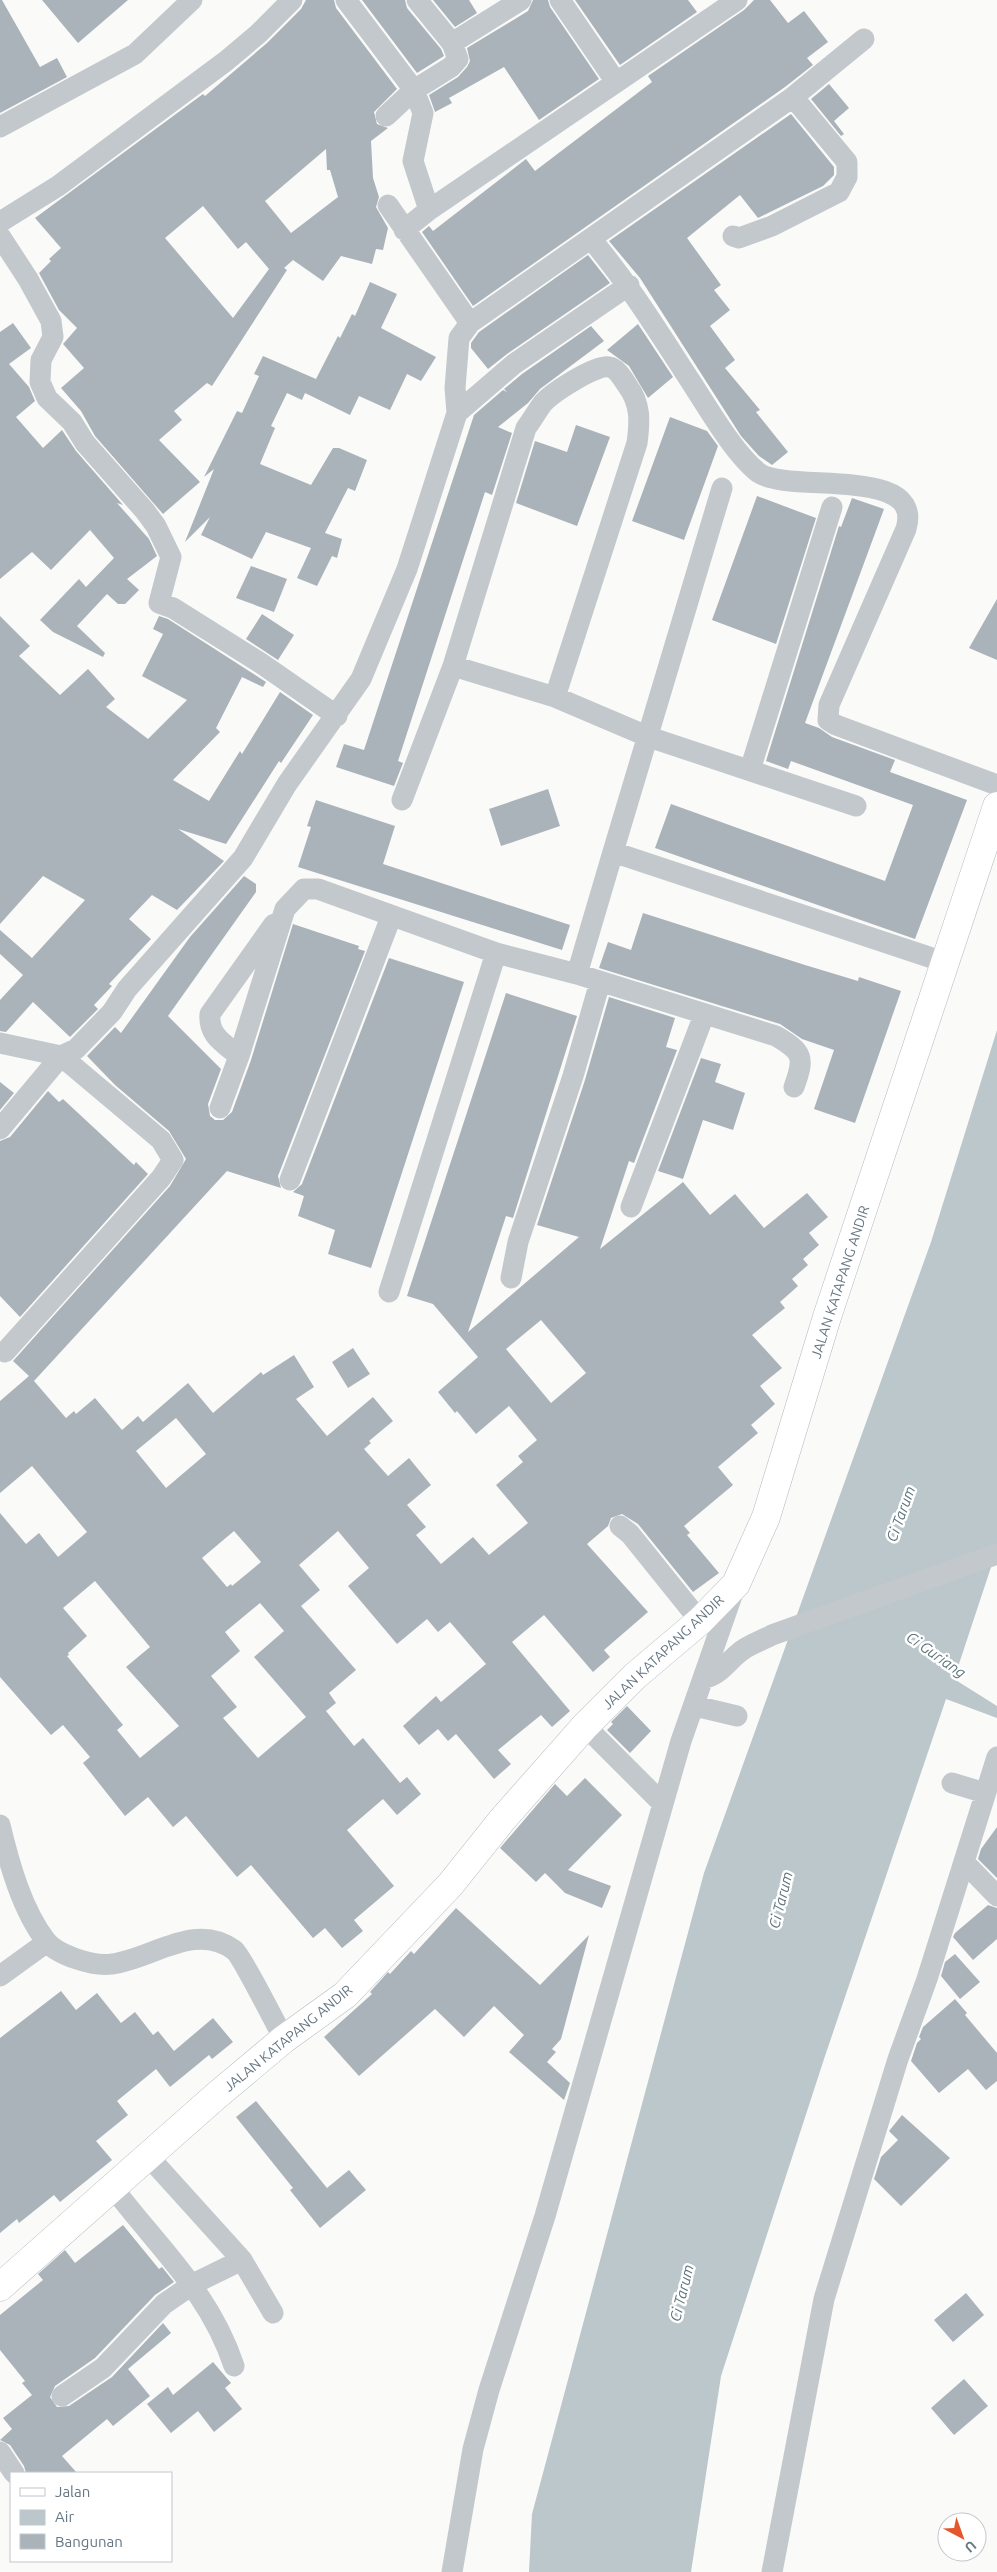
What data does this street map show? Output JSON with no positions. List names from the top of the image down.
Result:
{
  "streets": {
    "street": ["JALAN KATAPANG ANDIR"]
  },
  "water": ["Ci Tarum", "Ci Guriang"],
  "legend": ["Jalan", "Air", "Bangunan"],
  "north": "bottom right"
}
